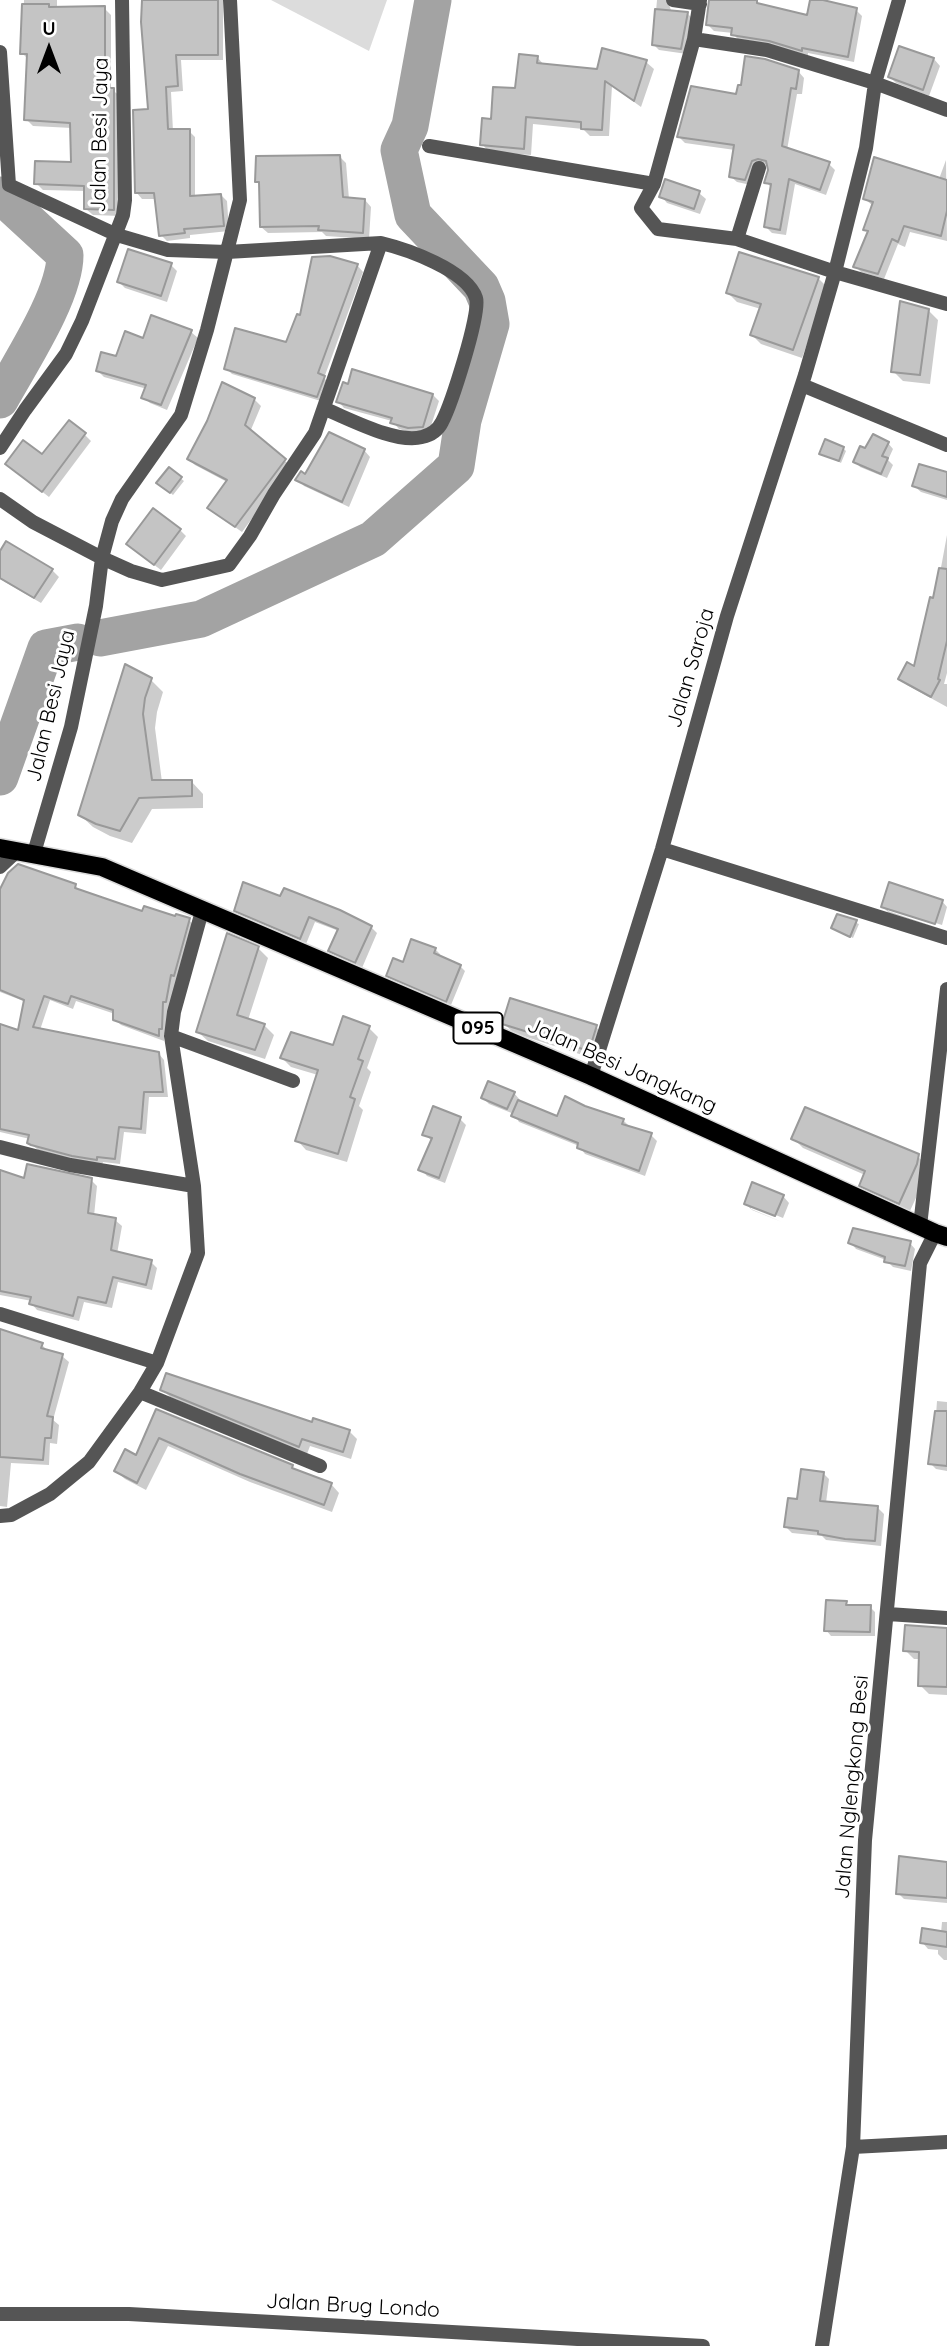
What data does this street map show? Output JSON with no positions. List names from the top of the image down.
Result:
{
  "streets": {
    "main road": ["095", "Jalan Besi Jangkang"],
    "street": [
      "Jalan Besi Jaya",
      "Jalan Saroja",
      "Jalan Nglengkong Besi",
      "Jalan Brug Londo"
    ]
  },
  "crossings": [
    ["Jalan Besi Jaya", "Jalan Besi Jangkang"],
    ["Jalan Saroja", "Jalan Besi Jangkang"],
    ["Jalan Besi Jangkang", "Jalan Nglengkong Besi"]
  ],
  "north": "top"
}
